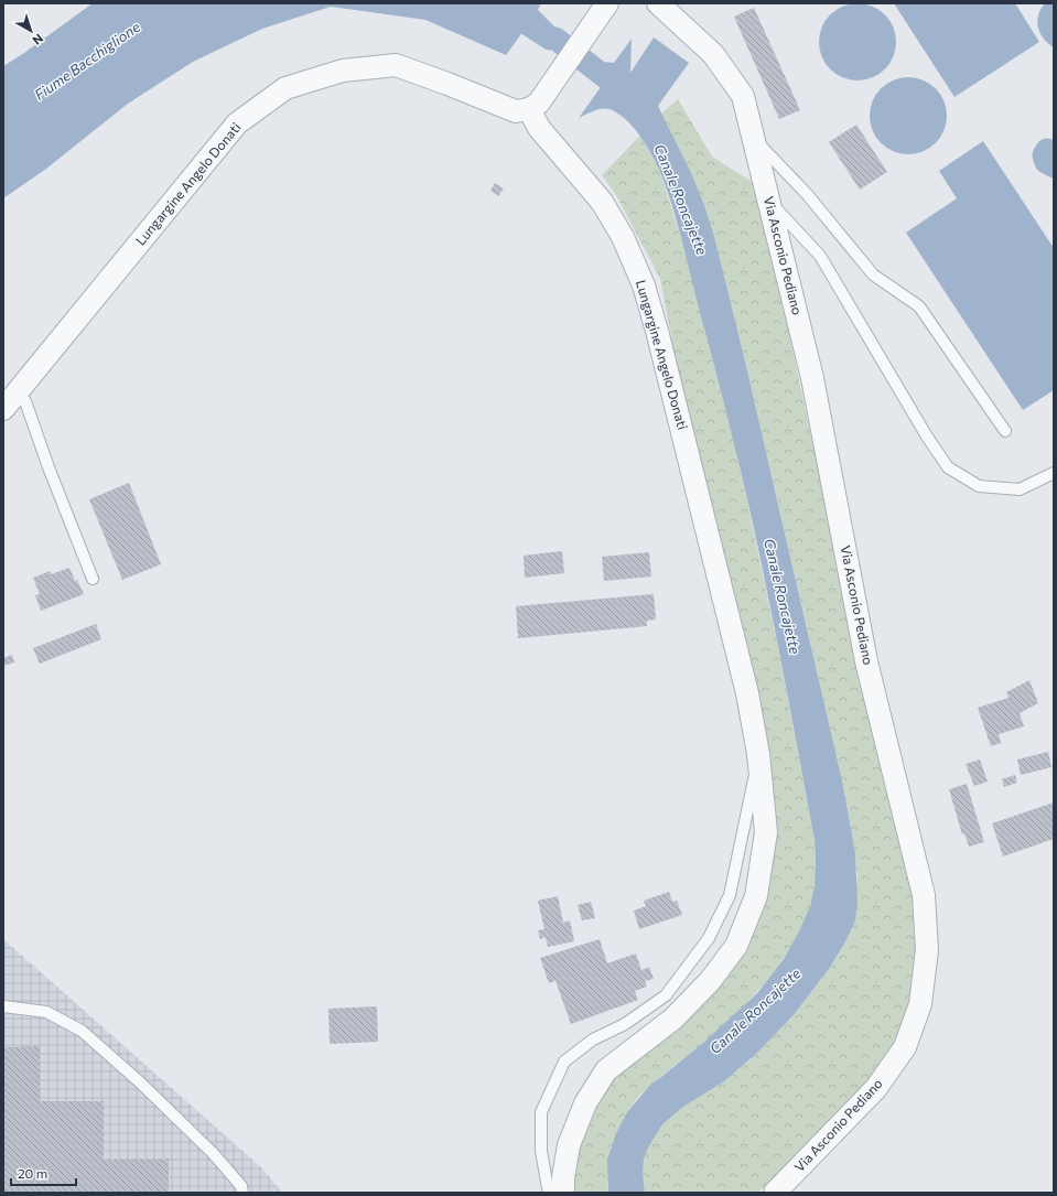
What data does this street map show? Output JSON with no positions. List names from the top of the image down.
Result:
{
  "streets": {
    "street": ["Lungargine Angelo Donati", "Via Asconio Pediano"]
  },
  "water": ["Fiume Bacchiglione", "Canale Roncajette"],
  "scale_bar": "20 m",
  "north": "bottom right"
}
